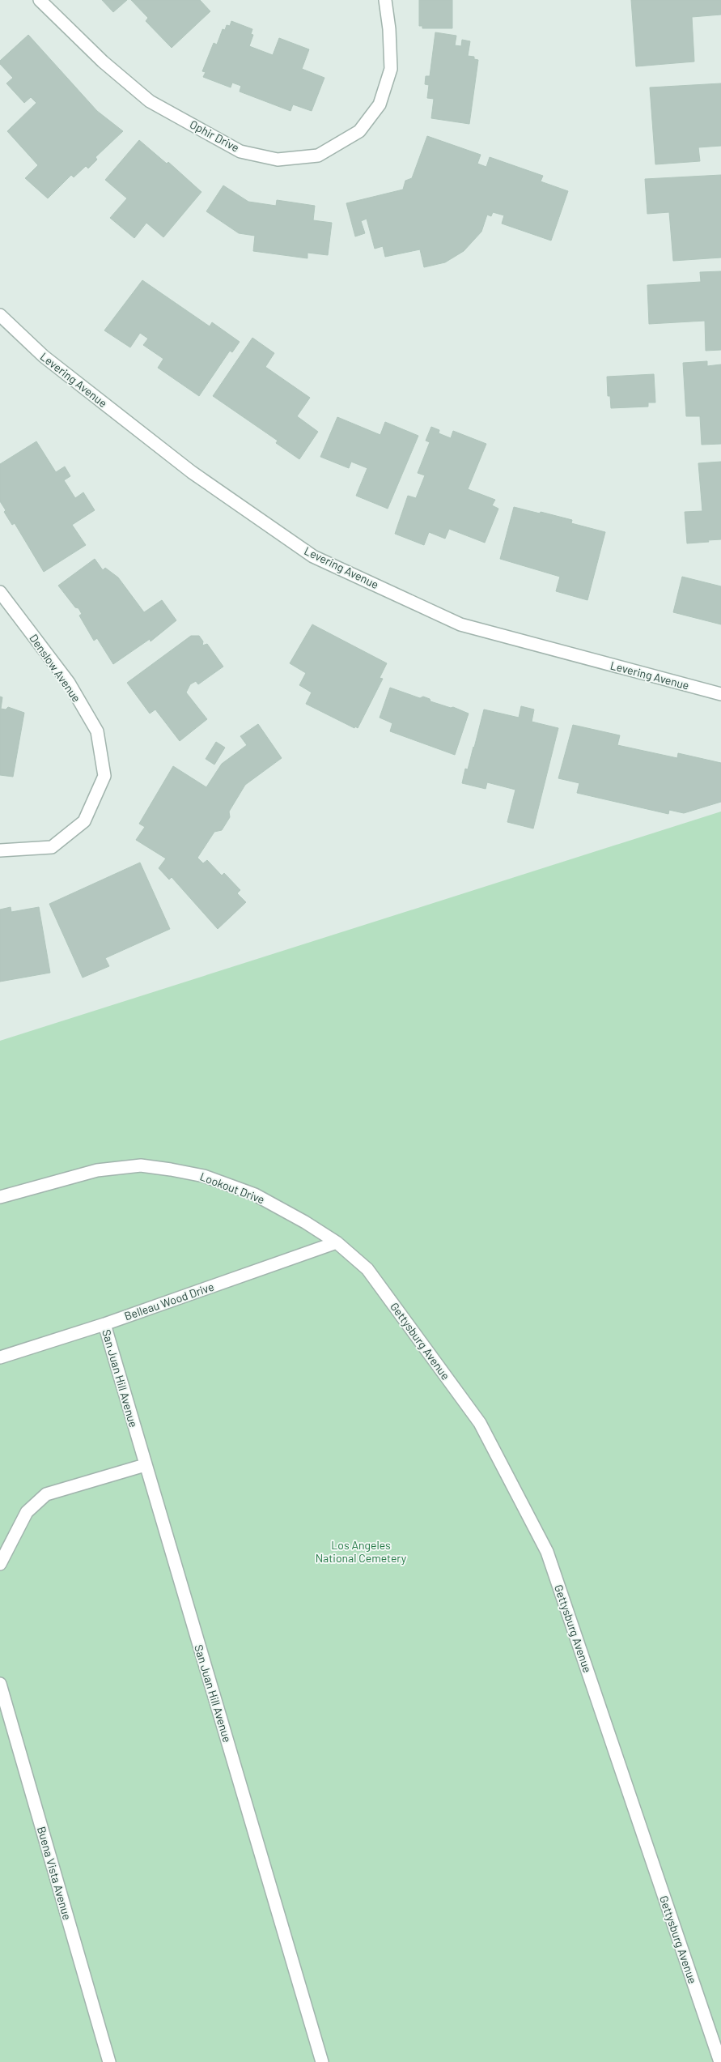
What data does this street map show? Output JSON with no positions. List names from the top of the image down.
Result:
{
  "streets": {
    "street": [
      "Ophir Drive",
      "Levering Avenue",
      "Denslow Avenue",
      "Lookout Drive",
      "Belleau Wood Drive",
      "Gettysburg Avenue",
      "San Juan Hill Avenue",
      "Buena Vista Avenue"
    ]
  },
  "crossings": [
    ["Lookout Drive", "Belleau Wood Drive"],
    ["Lookout Drive", "Gettysburg Avenue"],
    ["Belleau Wood Drive", "Gettysburg Avenue"],
    ["Belleau Wood Drive", "San Juan Hill Avenue"]
  ],
  "parks": ["Los Angeles National Cemetery"]
}
